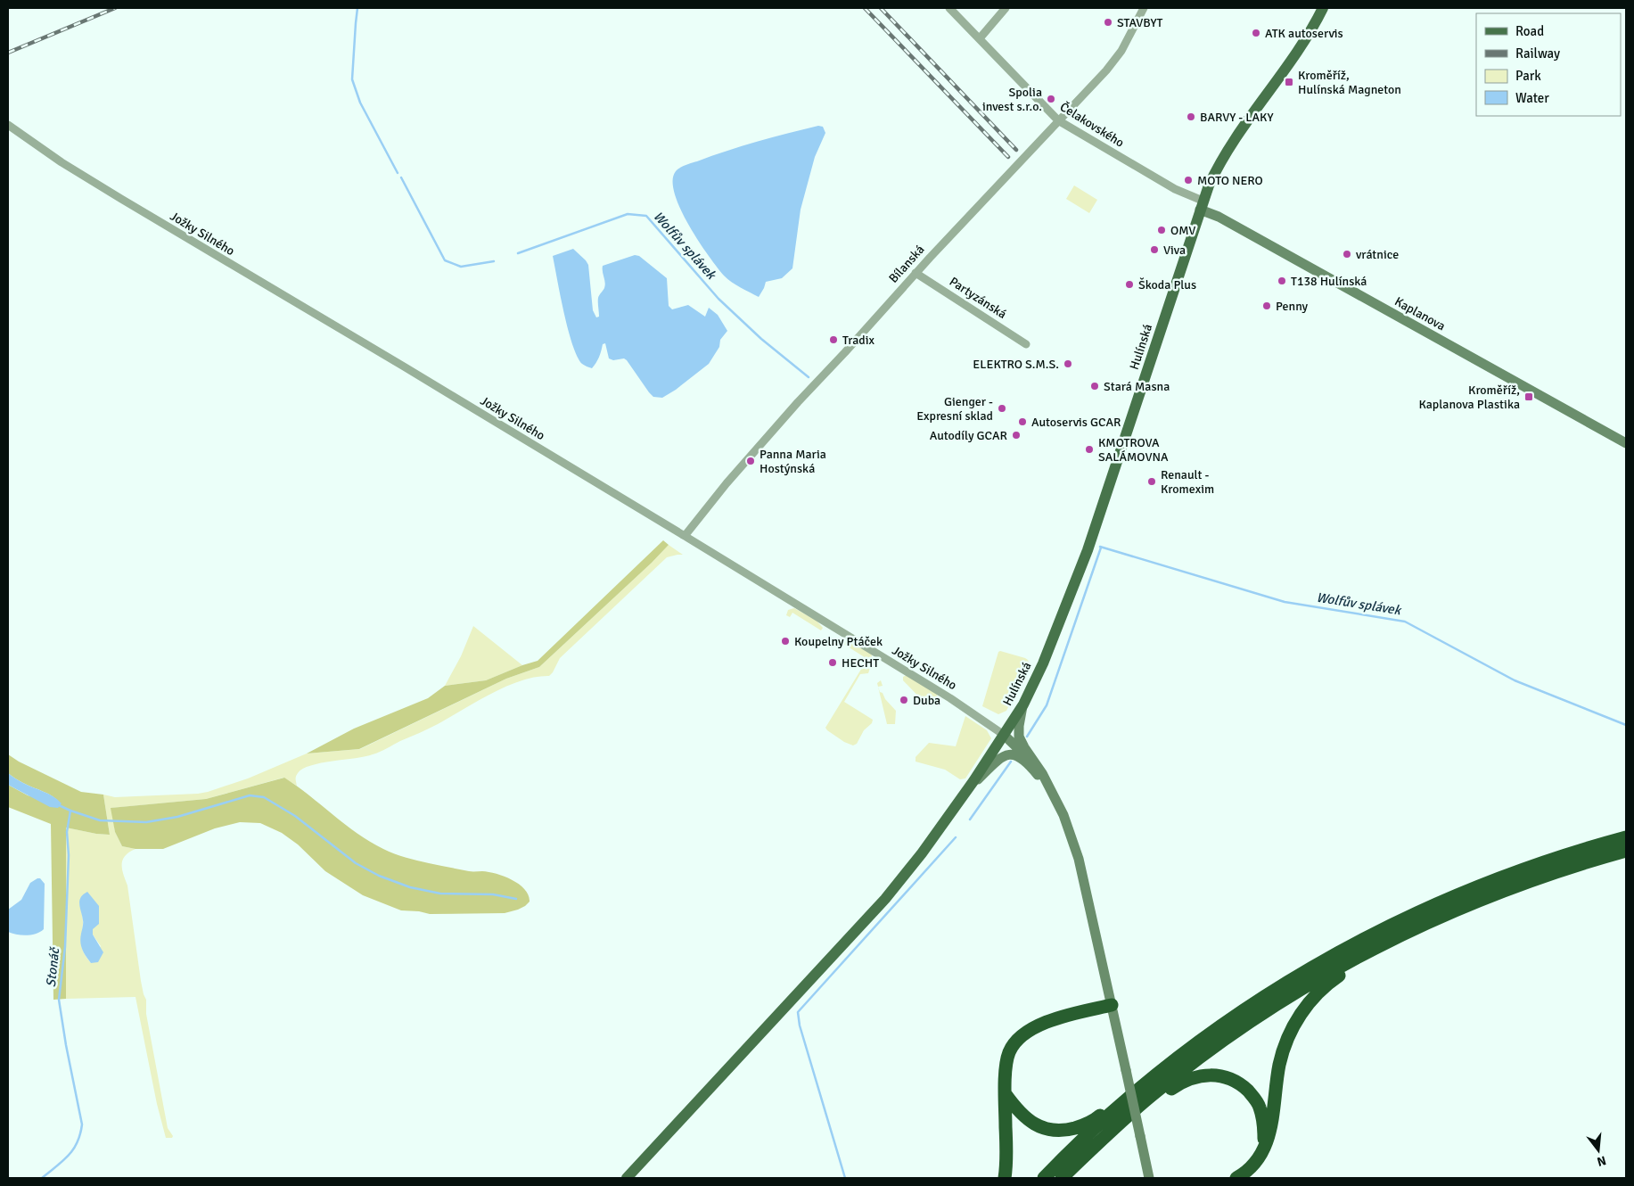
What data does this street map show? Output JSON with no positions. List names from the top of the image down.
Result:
{
  "streets": {
    "main road": ["Hulínská"],
    "street": [
      "Čelakovského",
      "Jožky Silného",
      "Bílanská",
      "Partyzánská",
      "Kaplanova"
    ]
  },
  "crossings": [
    ["Čelakovského", "Bílanská"],
    ["Čelakovského", "Kaplanova"],
    ["Čelakovského", "Hulínská"],
    ["Jožky Silného", "Bílanská"],
    ["Jožky Silného", "Hulínská"],
    ["Bílanská", "Partyzánská"],
    ["Kaplanova", "Hulínská"]
  ],
  "water": ["Wolfův splávek", "Stonáč"],
  "places": {
    "other": [
      "STAVBYT",
      "ATK autoservis",
      "Spolia invest s.r.o.",
      "BARVY - LAKY",
      "MOTO NERO",
      "OMV",
      "Viva",
      "vrátnice",
      "T138 Hulínská",
      "Škoda Plus",
      "Penny",
      "Tradix",
      "ELEKTRO S.M.S.",
      "Stará Masna",
      "Gienger - Expresní sklad",
      "Autoservis GCAR",
      "Autodíly GCAR",
      "KMOTROVA SALÁMOVNA",
      "Panna Maria Hostýnská",
      "Renault - Kromexim",
      "Koupelny Ptáček",
      "HECHT",
      "Duba"
    ],
    "transit": ["Kroměříž, Hulínská Magneton", "Kroměříž, Kaplanova Plastika"]
  },
  "legend": [
    "Road",
    "Railway",
    "Park",
    "Water"
  ],
  "north": "bottom"
}
